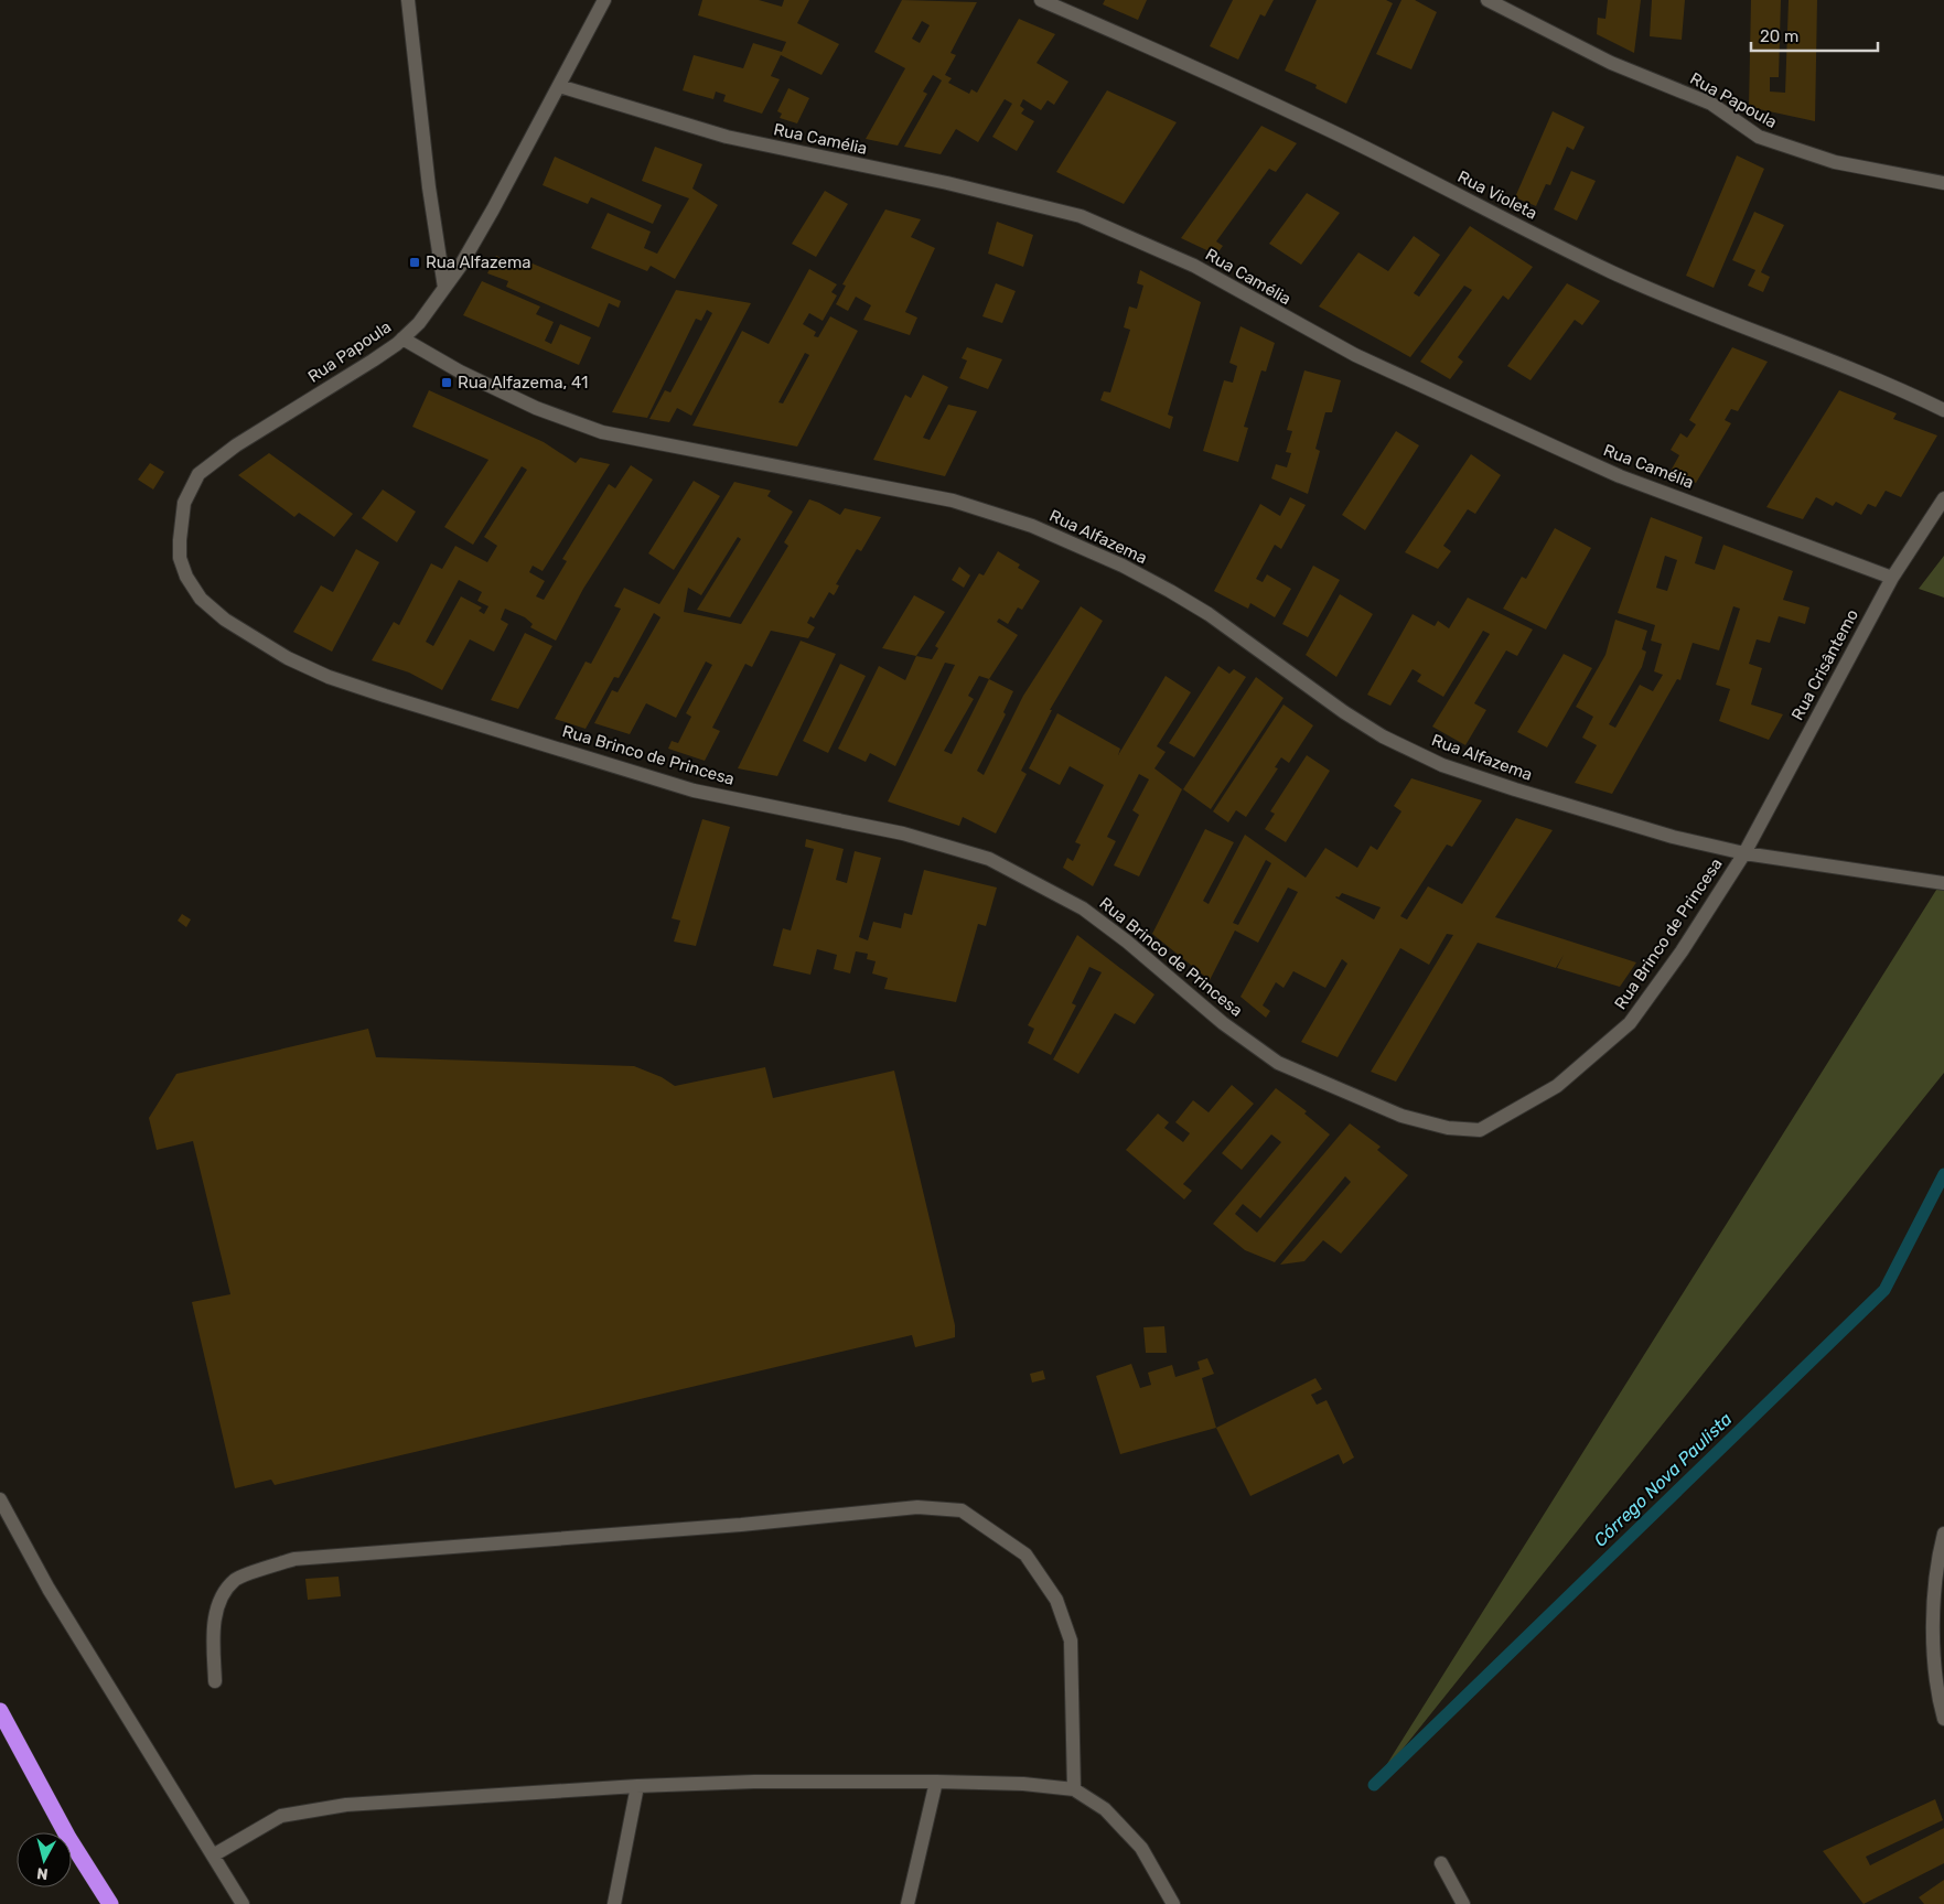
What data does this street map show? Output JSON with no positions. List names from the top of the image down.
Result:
{
  "streets": {
    "street": [
      "Rua Papoula",
      "Rua Camélia",
      "Rua Violeta",
      "Rua Alfazema",
      "Rua Crisântemo",
      "Rua Brinco de Princesa"
    ]
  },
  "crossings": [
    ["Rua Papoula", "Rua Camélia"],
    ["Rua Papoula", "Rua Alfazema"],
    ["Rua Papoula", "Rua Brinco de Princesa"],
    ["Rua Camélia", "Rua Crisântemo"],
    ["Rua Alfazema", "Rua Crisântemo"],
    ["Rua Alfazema", "Rua Brinco de Princesa"],
    ["Rua Crisântemo", "Rua Brinco de Princesa"]
  ],
  "water": ["Córrego Nova Paulista"],
  "places": {
    "transit": ["Rua Alfazema", "Rua Alfazema, 41"]
  },
  "scale_bar": "20 m",
  "north": "bottom"
}
